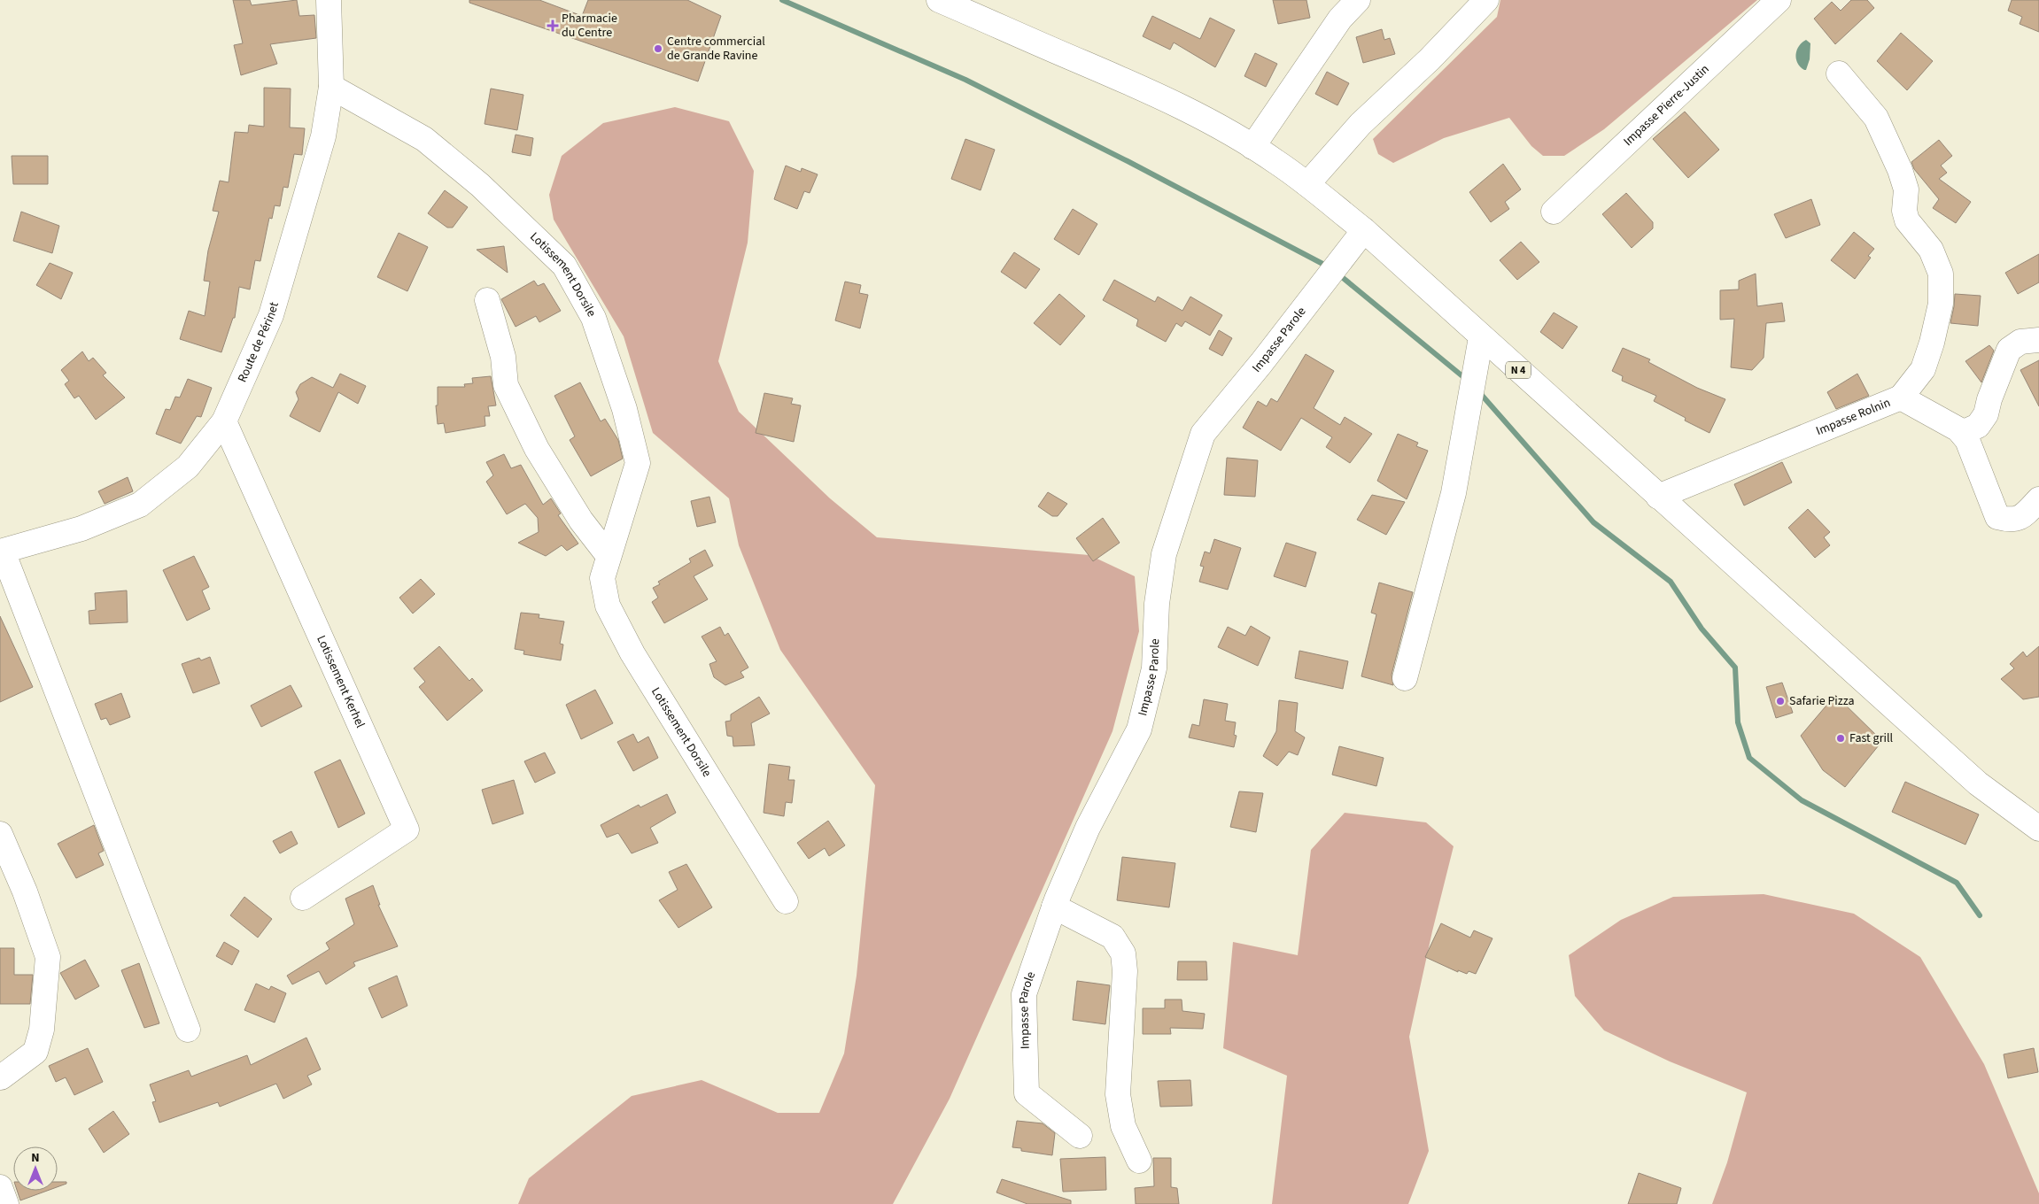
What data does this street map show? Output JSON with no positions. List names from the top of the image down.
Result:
{
  "streets": {
    "street": [
      "Impasse Pierre-Justin",
      "Lotissement Dorsile",
      "Impasse Parole",
      "Route de Périnet",
      "N 4",
      "Impasse Rolnin",
      "Lotissement Kerhel"
    ]
  },
  "crossings": [
    ["Lotissement Dorsile", "Route de Périnet"],
    ["Impasse Parole", "N 4"],
    ["Route de Périnet", "Lotissement Kerhel"],
    ["N 4", "Impasse Rolnin"]
  ],
  "places": {
    "health": ["Pharmacie du Centre"],
    "other": ["Centre commercial de Grande Ravine", "Safarie Pizza", "Fast grill"]
  },
  "north": "top"
}
